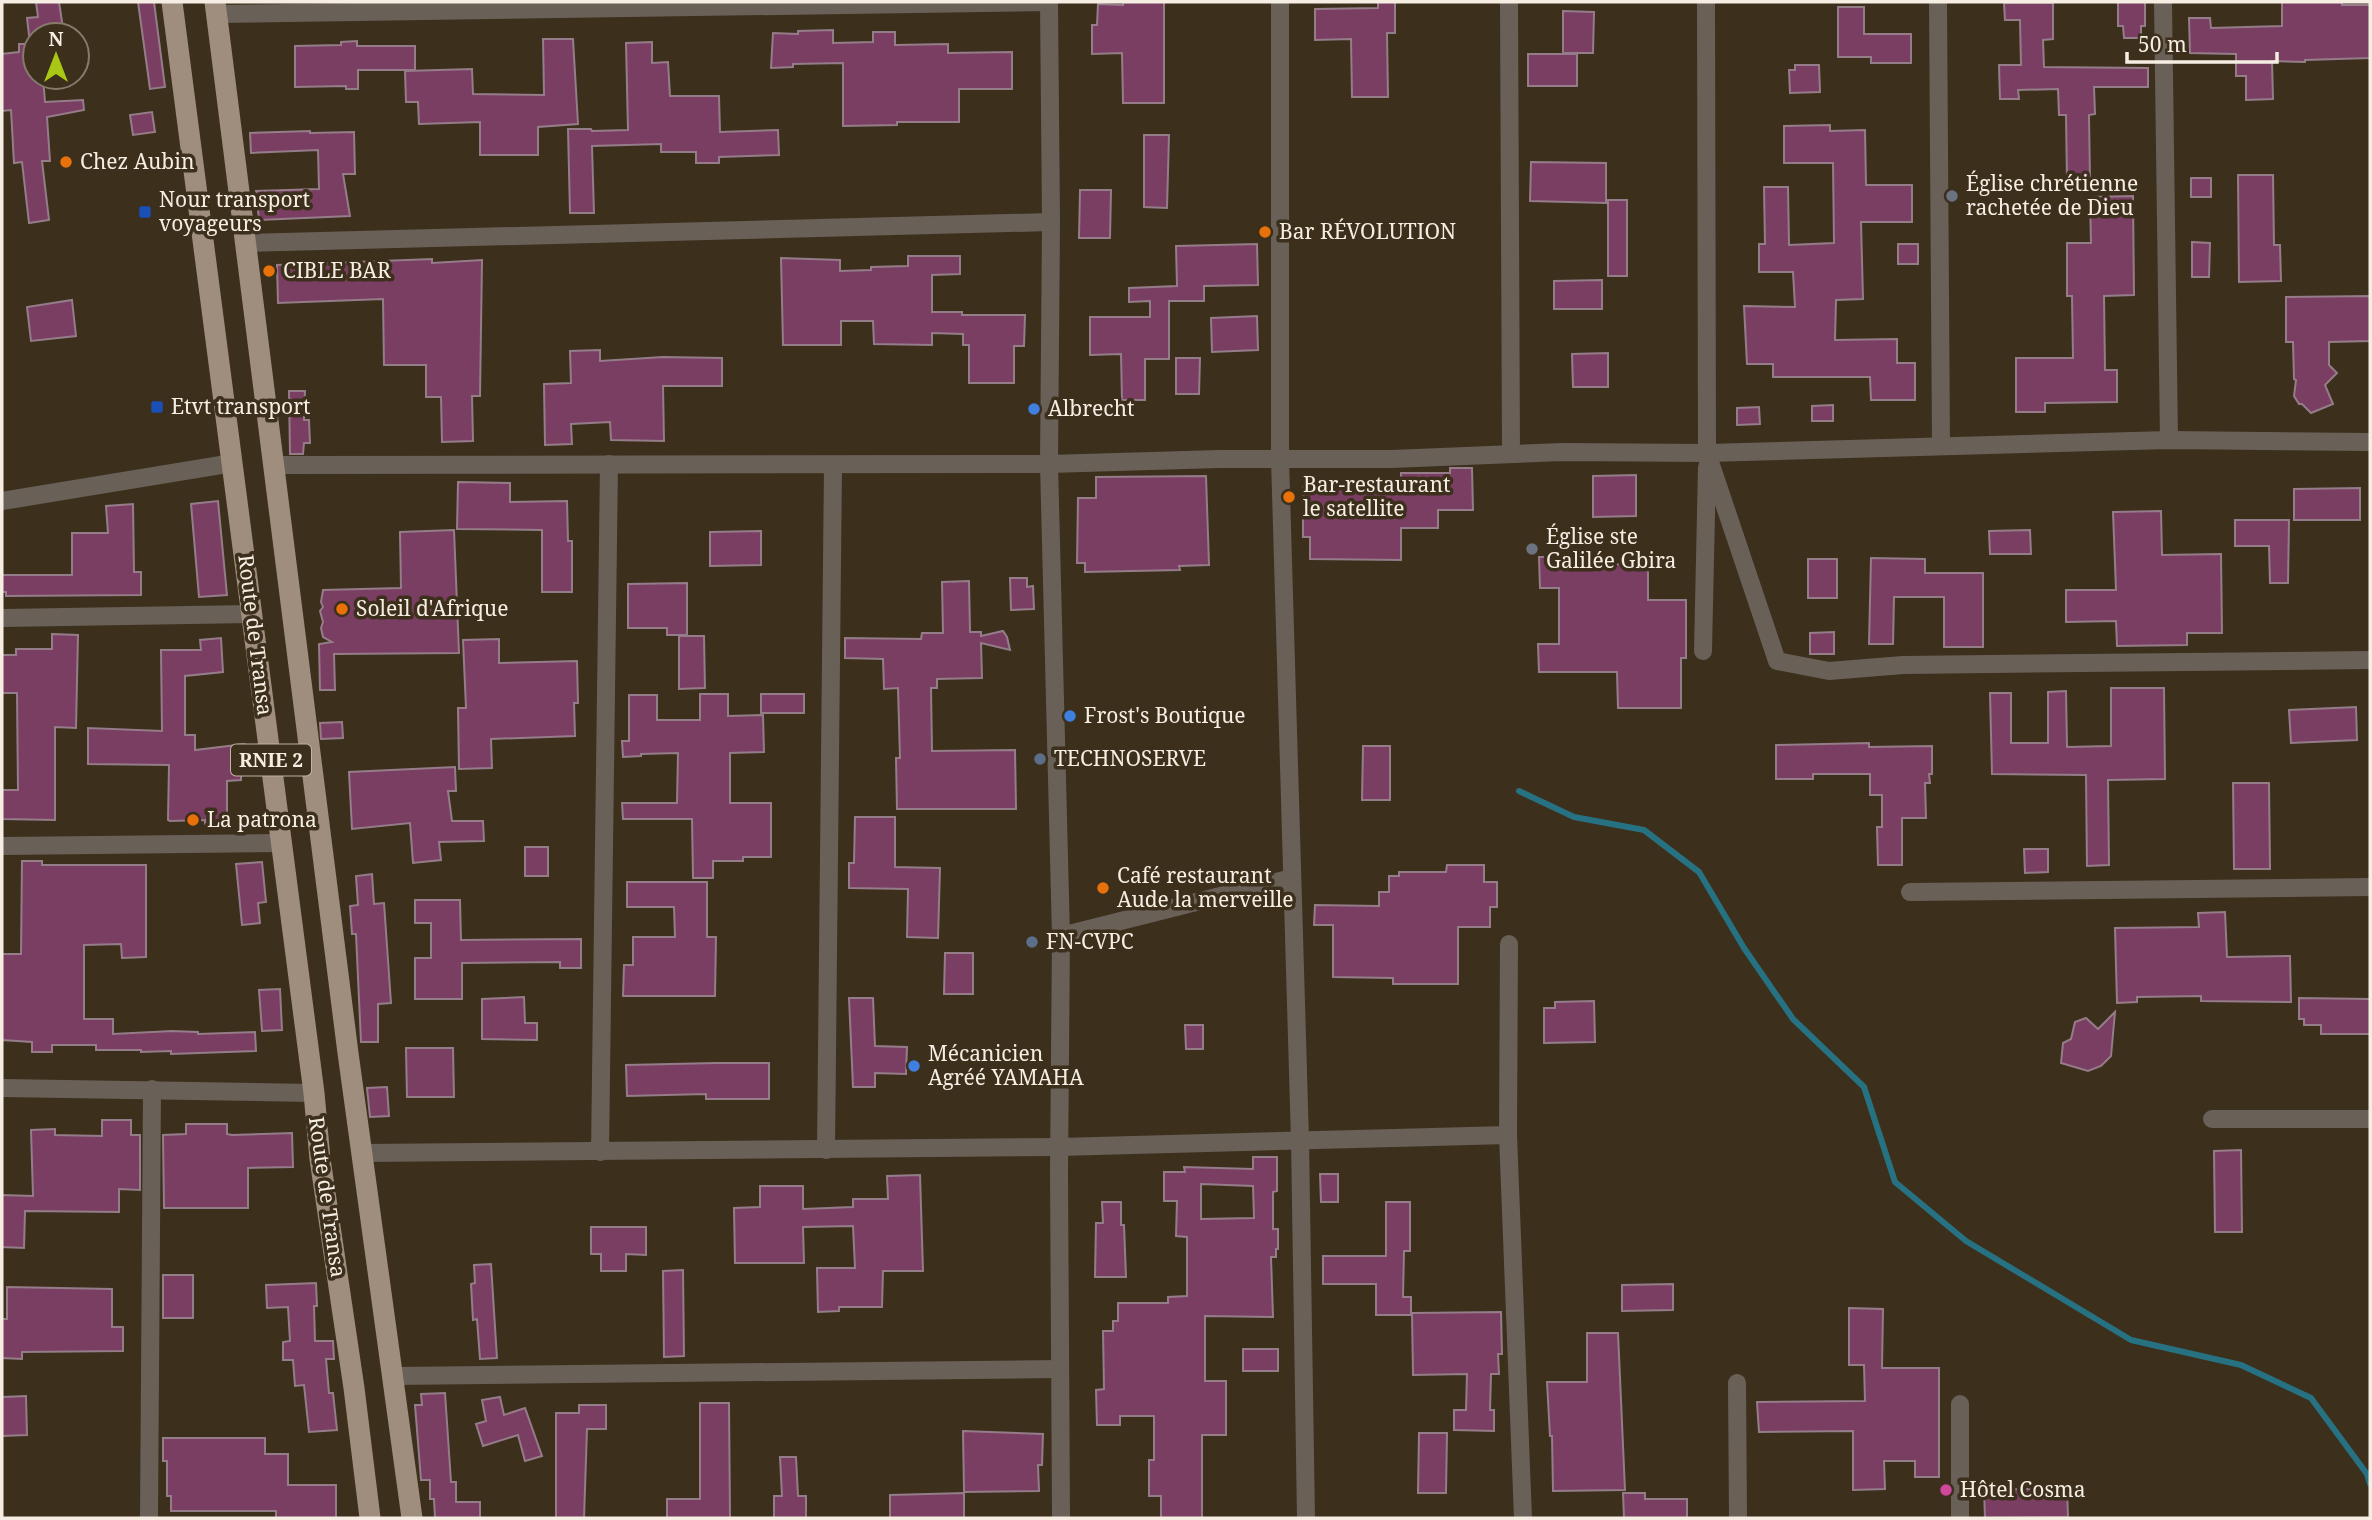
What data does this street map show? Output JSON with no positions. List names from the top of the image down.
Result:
{
  "streets": {
    "main road": ["Route de Transa", "RNIE 2"]
  },
  "places": {
    "other": [
      "Chez Aubin",
      "Église chrétienne rachetée de Dieu",
      "Bar RÉVOLUTION",
      "CIBLE BAR",
      "Albrecht",
      "Bar-restaurant le satellite",
      "Église ste Galilée Gbira",
      "Soleil d'Afrique",
      "Frost's Boutique",
      "TECHNOSERVE",
      "La patrona",
      "Café restaurant Aude la merveille",
      "FN-CVPC",
      "Mécanicien Agréé YAMAHA",
      "Hôtel Cosma"
    ],
    "transit": ["Nour transport voyageurs", "Etvt transport"]
  },
  "scale_bar": "50 m",
  "north": "top"
}
